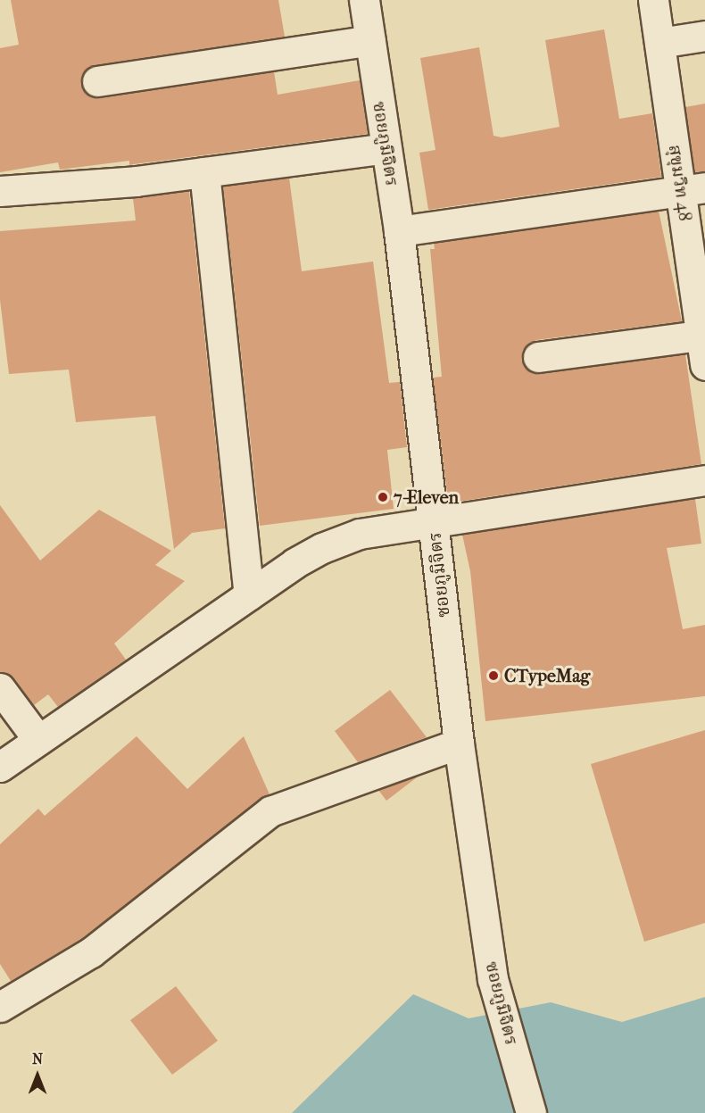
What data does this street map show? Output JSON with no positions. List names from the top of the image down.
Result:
{
  "streets": {
    "street": ["ซอยภูมิจิตร", "สุขุมวิท 48"]
  },
  "places": ["7-Eleven", "CTypeMag"],
  "north": "top"
}
